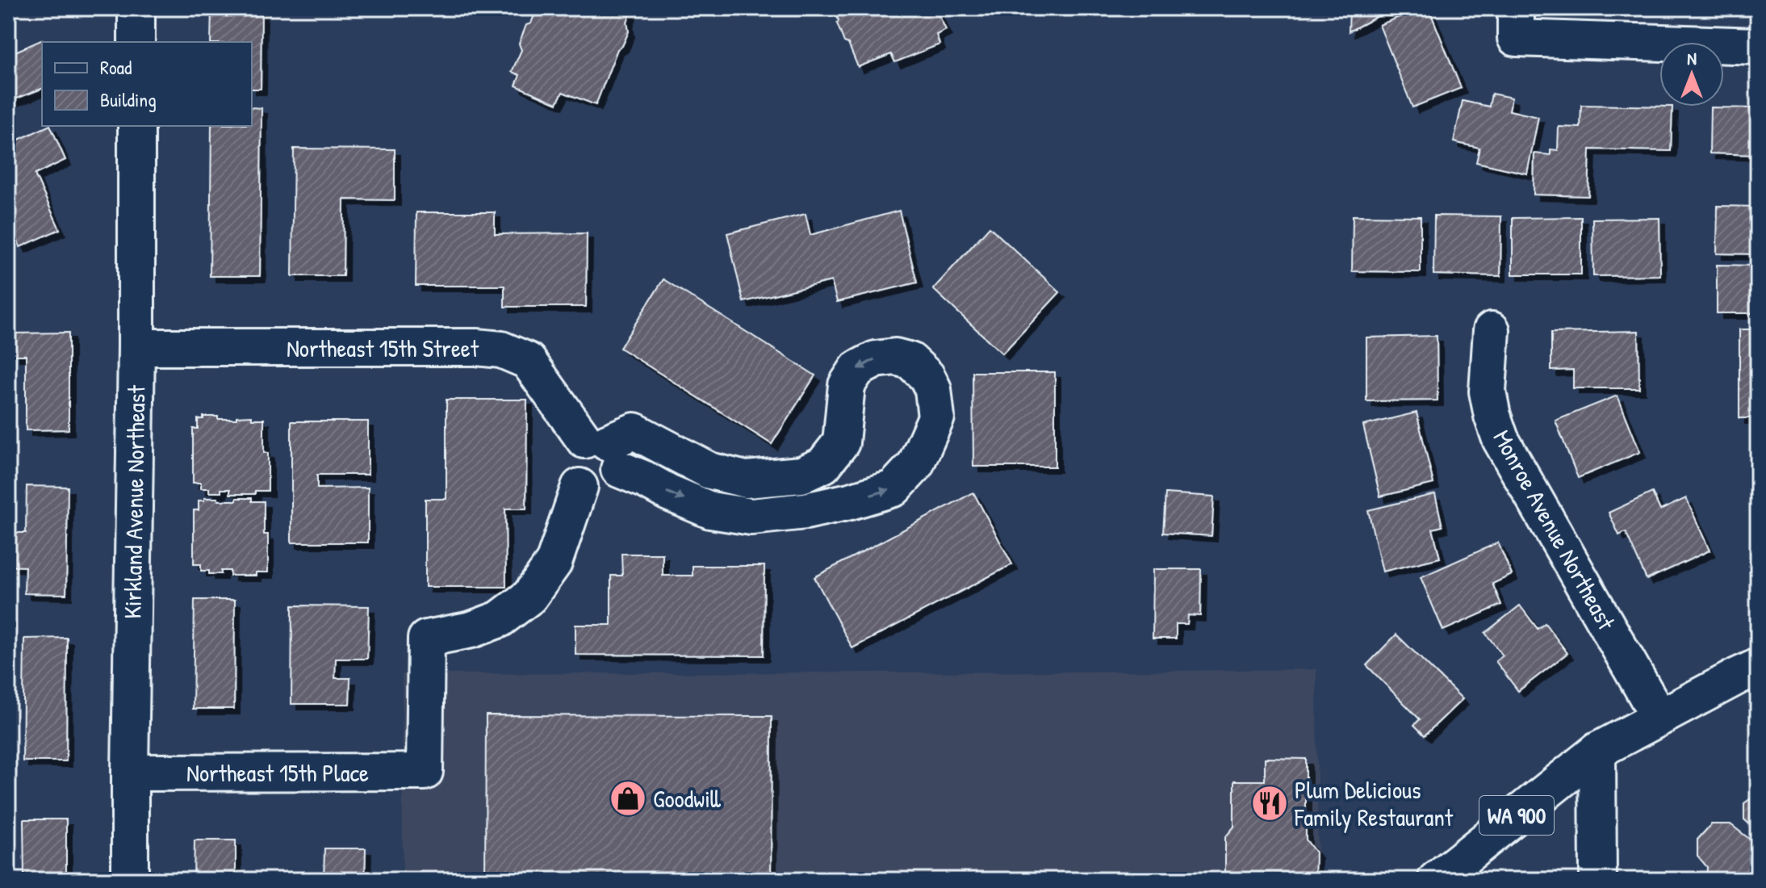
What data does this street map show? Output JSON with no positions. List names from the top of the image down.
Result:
{
  "streets": {
    "street": [
      "Northeast 15th Street",
      "Kirkland Avenue Northeast",
      "Monroe Avenue Northeast",
      "Northeast 15th Place",
      "WA 900"
    ]
  },
  "crossings": [
    ["Northeast 15th Street", "Kirkland Avenue Northeast"],
    ["Northeast 15th Street", "Northeast 15th Place"],
    ["Kirkland Avenue Northeast", "Northeast 15th Place"],
    ["Monroe Avenue Northeast", "WA 900"]
  ],
  "places": {
    "shop": ["Goodwill"],
    "restaurant": ["Plum Delicious Family Restaurant"]
  },
  "legend": ["Road", "Building"],
  "north": "top"
}
